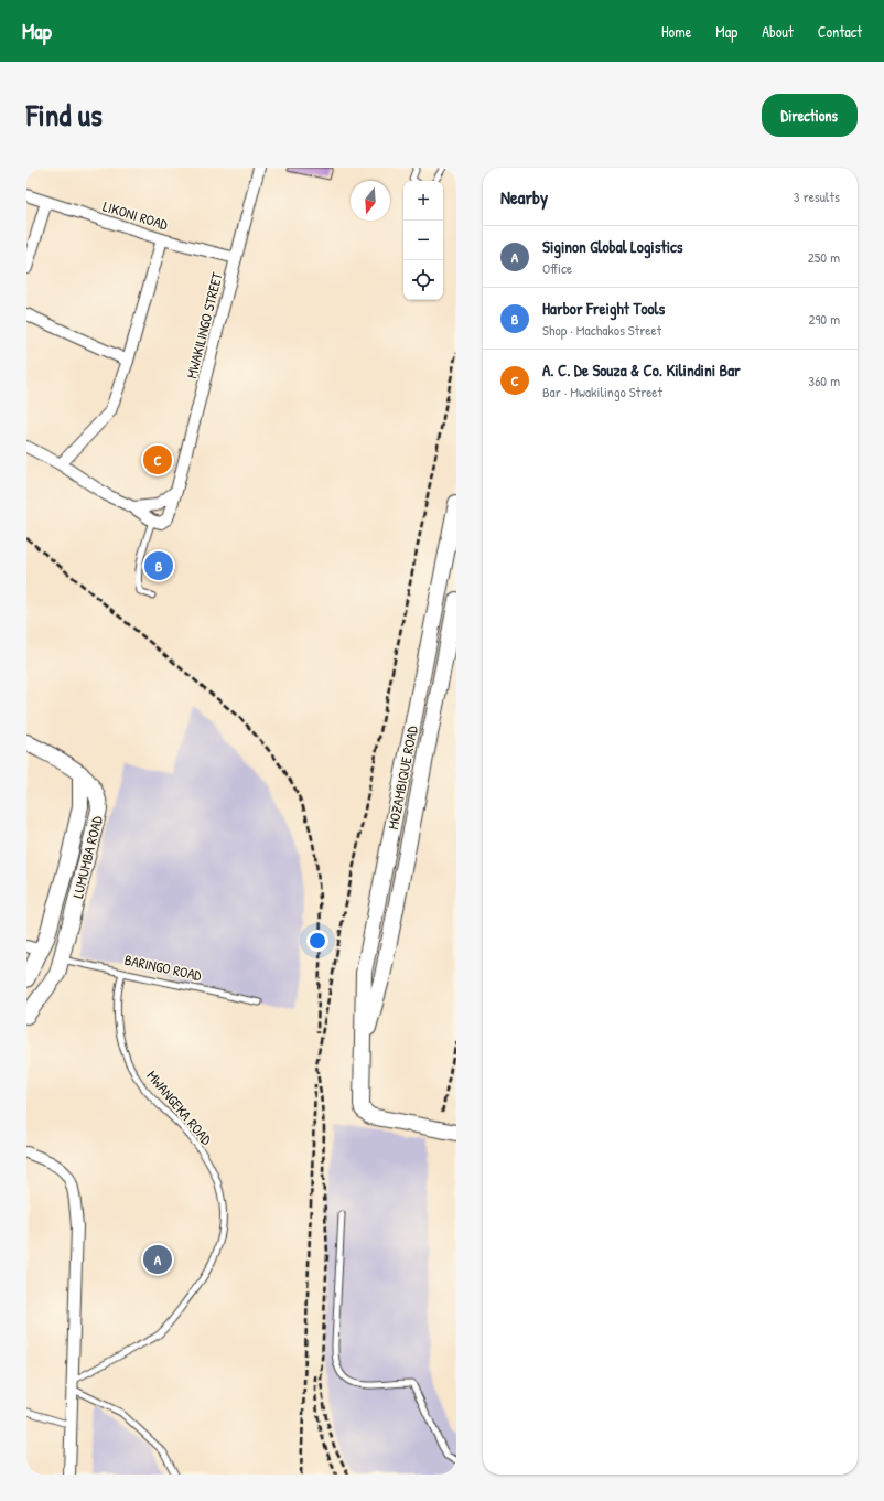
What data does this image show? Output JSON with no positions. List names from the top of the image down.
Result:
{
  "streets": {
    "street": [
      "LIKONI ROAD",
      "MWAKILINGO STREET",
      "MOZAMBIQUE ROAD",
      "LUMUMBA ROAD"
    ],
    "lane": ["BARINGO ROAD", "MWANGEKA ROAD"]
  },
  "crossings": [
    ["LIKONI ROAD", "MWAKILINGO STREET"],
    ["LUMUMBA ROAD", "BARINGO ROAD"],
    ["BARINGO ROAD", "MWANGEKA ROAD"]
  ],
  "north": "bottom",
  "page": {
    "header": "Map",
    "nav": [
      "Home",
      "Map",
      "About",
      "Contact"
    ],
    "title": "Find us",
    "buttons": "Directions",
    "heading": ["Nearby", "3 results"],
    "map_buttons": ["+", "−"],
    "list": [
      {
        "mark": "A",
        "name": "Siginon Global Logistics",
        "note": "Office",
        "value": "250 m"
      },
      {
        "mark": "B",
        "name": "Harbor Freight Tools",
        "note": "Shop · Machakos Street",
        "value": "290 m"
      },
      {
        "mark": "C",
        "name": "A. C. De Souza & Co. Kilindini Bar",
        "note": "Bar · Mwakilingo Street",
        "value": "360 m"
      }
    ],
    "pins": ["C", "B", "A"]
  }
}
